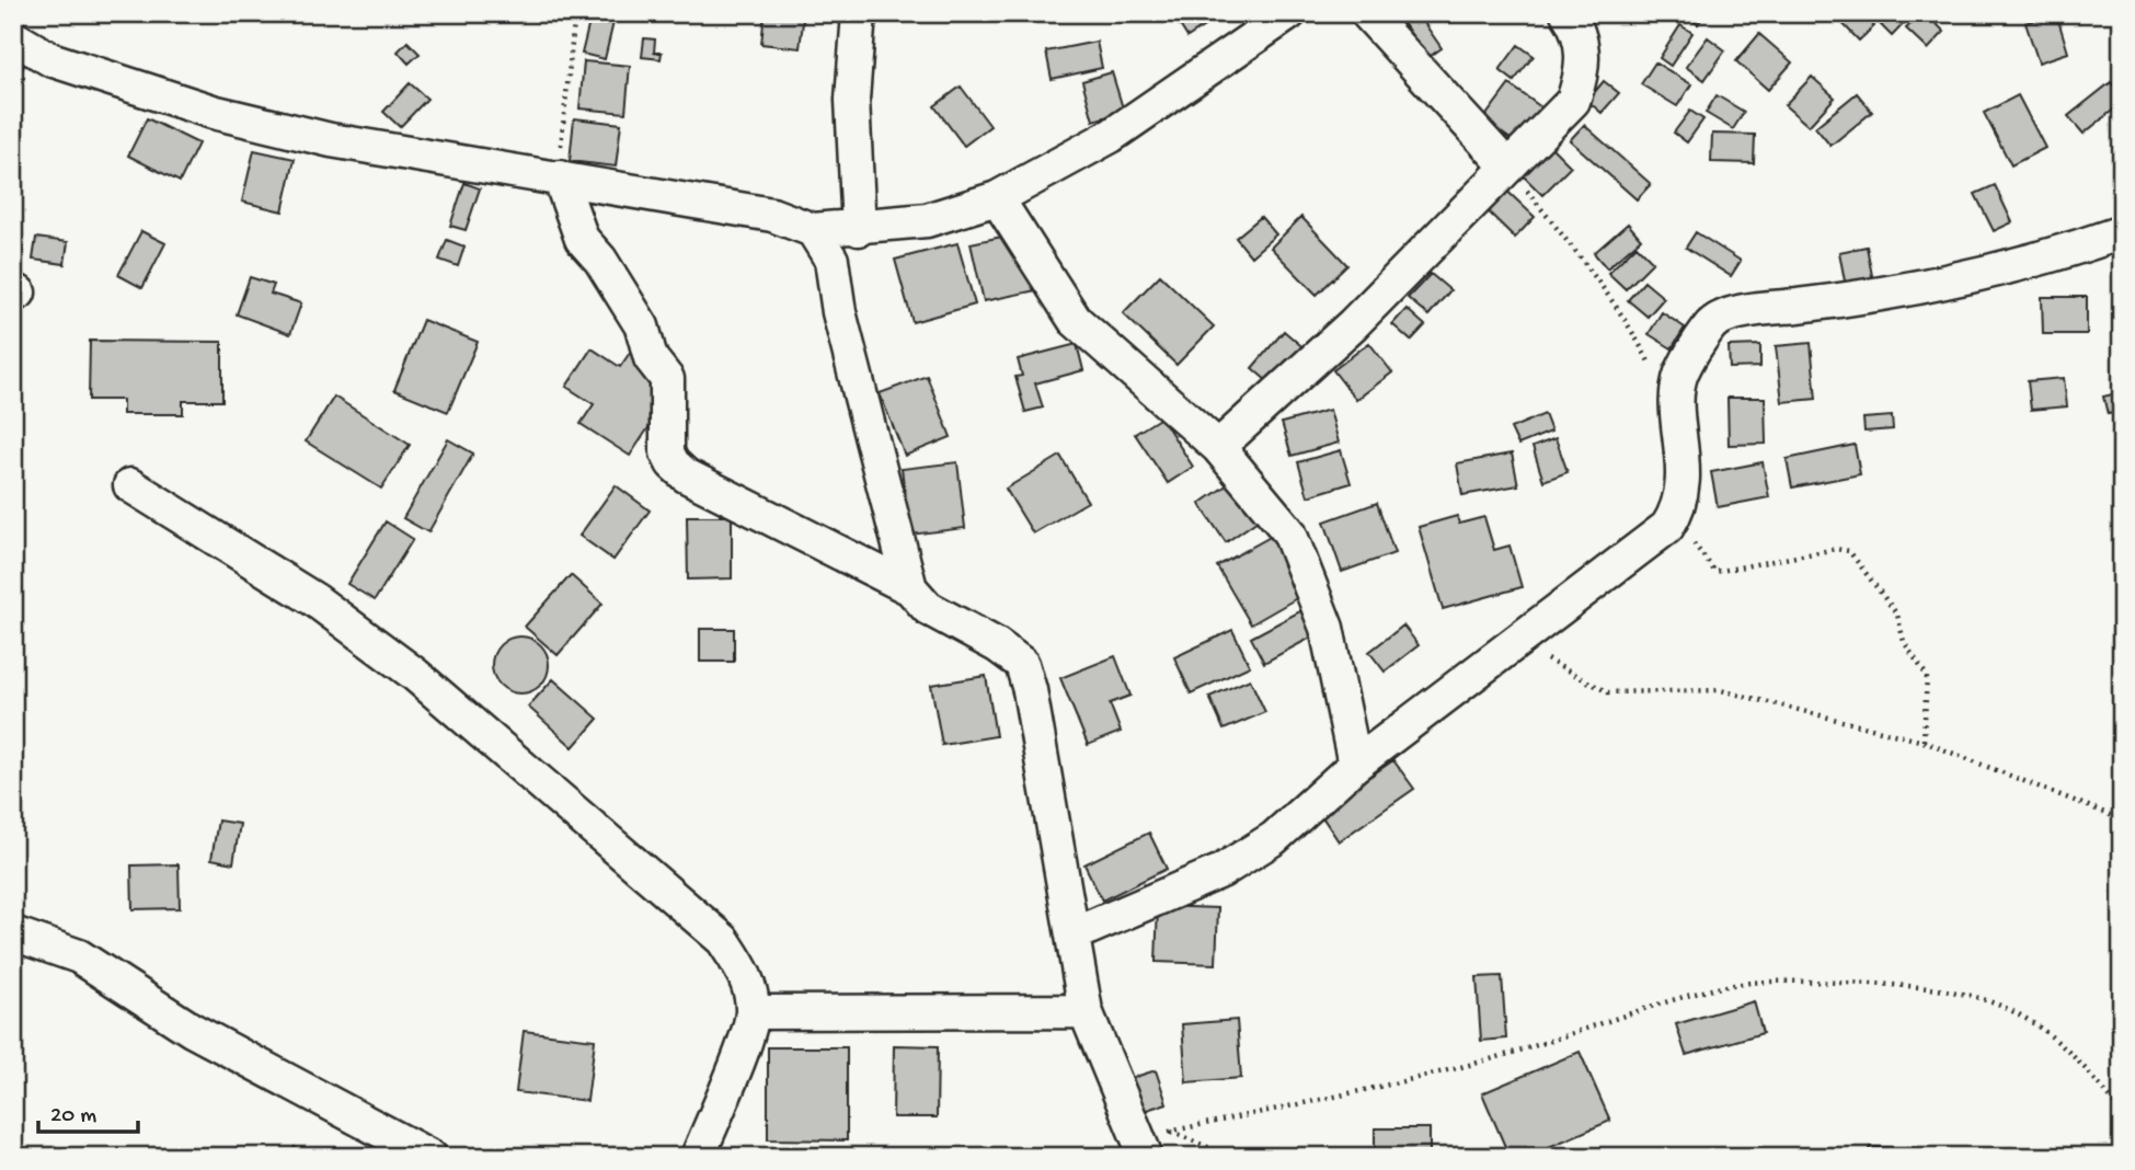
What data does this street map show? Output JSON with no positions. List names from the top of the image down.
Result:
{
  "scale_bar": "20 m"
}
